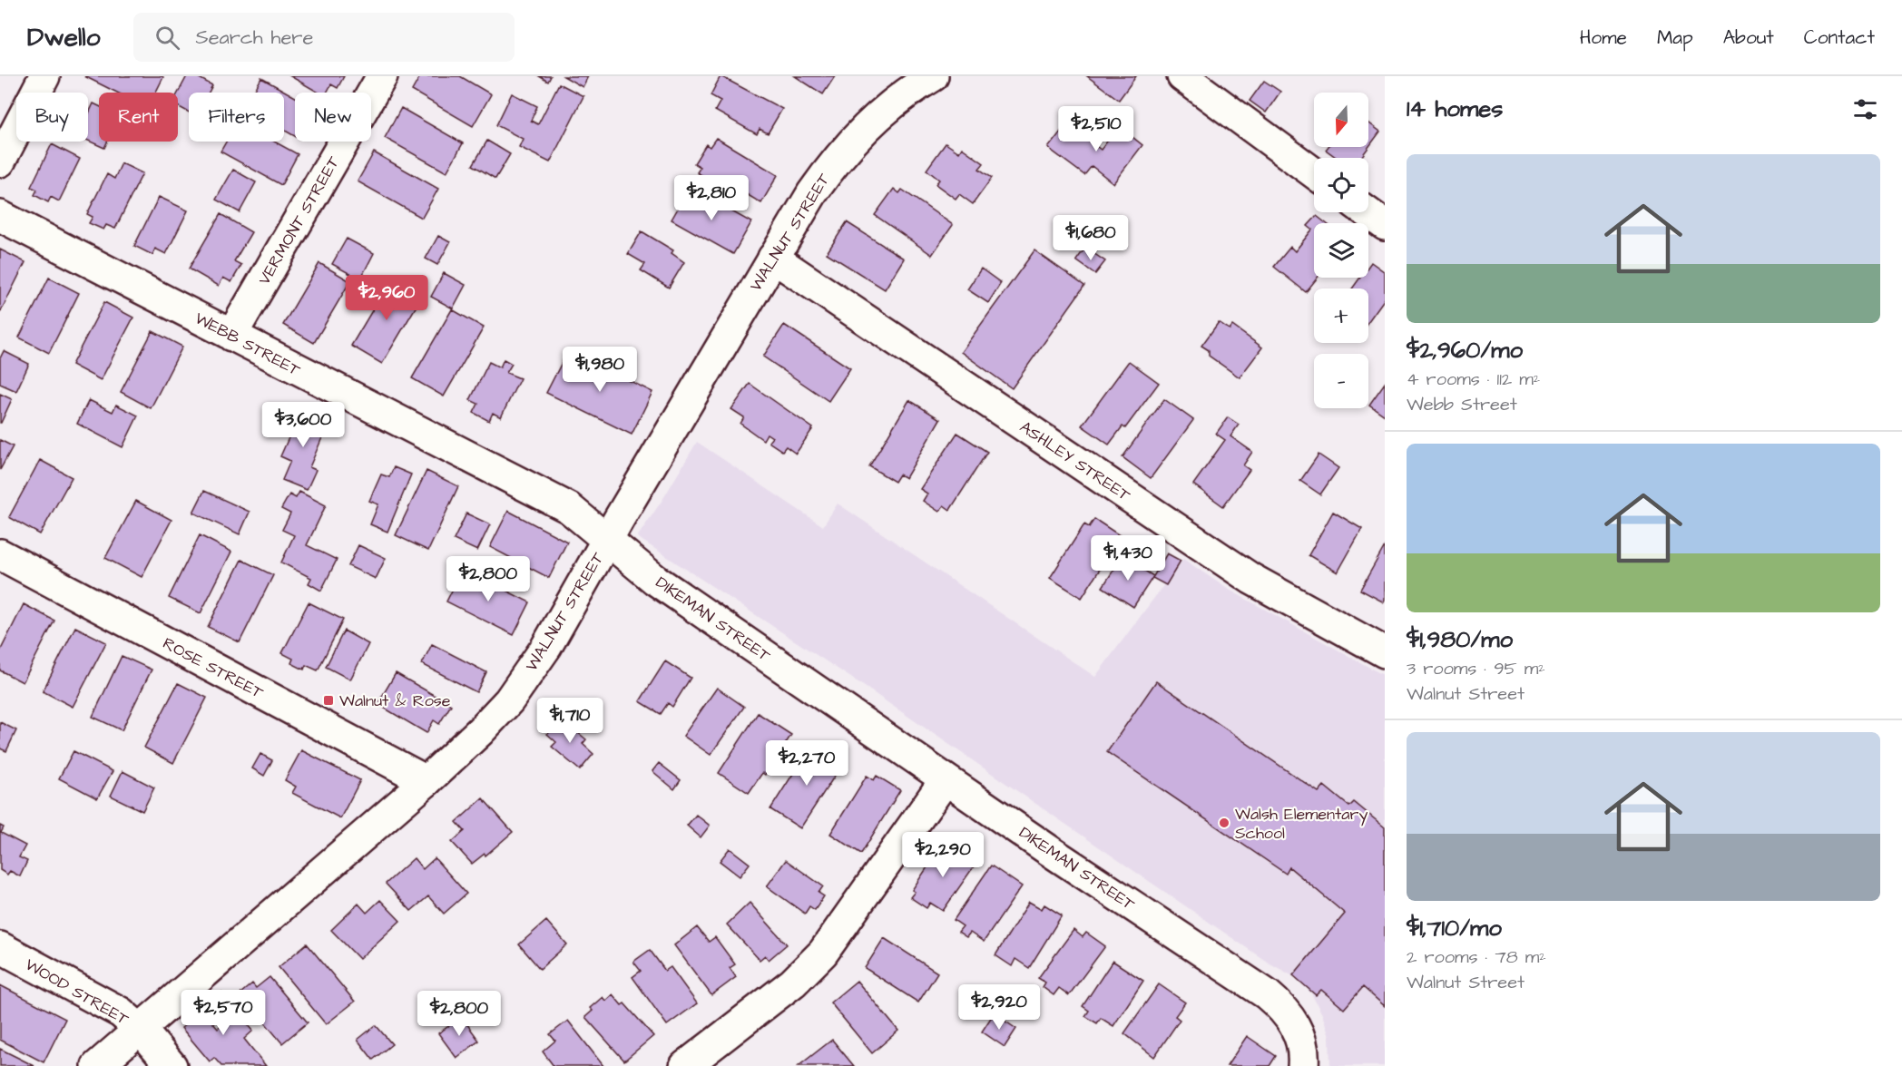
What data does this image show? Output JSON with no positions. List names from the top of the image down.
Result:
{
  "streets": {
    "street": [
      "VERMONT STREET",
      "WALNUT STREET",
      "WEBB STREET",
      "ASHLEY STREET",
      "DIKEMAN STREET",
      "ROSE STREET",
      "WOOD STREET"
    ]
  },
  "crossings": [
    ["VERMONT STREET", "WEBB STREET"],
    ["WALNUT STREET", "WEBB STREET"],
    ["WALNUT STREET", "ASHLEY STREET"],
    ["WALNUT STREET", "DIKEMAN STREET"],
    ["WALNUT STREET", "ROSE STREET"],
    ["WALNUT STREET", "WOOD STREET"],
    ["WEBB STREET", "DIKEMAN STREET"]
  ],
  "places": {
    "transit": ["Walnut & Rose"],
    "other": ["Walsh Elementary School"]
  },
  "north": "bottom",
  "page": {
    "header": "Dwello",
    "search": "Search here",
    "nav": [
      "Home",
      "Map",
      "About",
      "Contact"
    ],
    "heading": "14 homes",
    "map_buttons": ["+", "−"],
    "chip": [
      "Buy",
      "Rent",
      "Filters",
      "New"
    ],
    "price": [
      "$2,510",
      "$2,810",
      "$1,680",
      "$2,960",
      "$1,980",
      "$3,600",
      "$1,430",
      "$2,800",
      "$1,710",
      "$2,270",
      "$2,290",
      "$2,920",
      "$2,570",
      "$2,800"
    ],
    "list": [
      {
        "name": "$2,960/mo",
        "note": "4 rooms · 112 m² · Webb Street"
      },
      {
        "name": "$1,980/mo",
        "note": "3 rooms · 95 m² · Walnut Street"
      },
      {
        "name": "$1,710/mo",
        "note": "2 rooms · 78 m² · Walnut Street"
      }
    ]
  }
}
